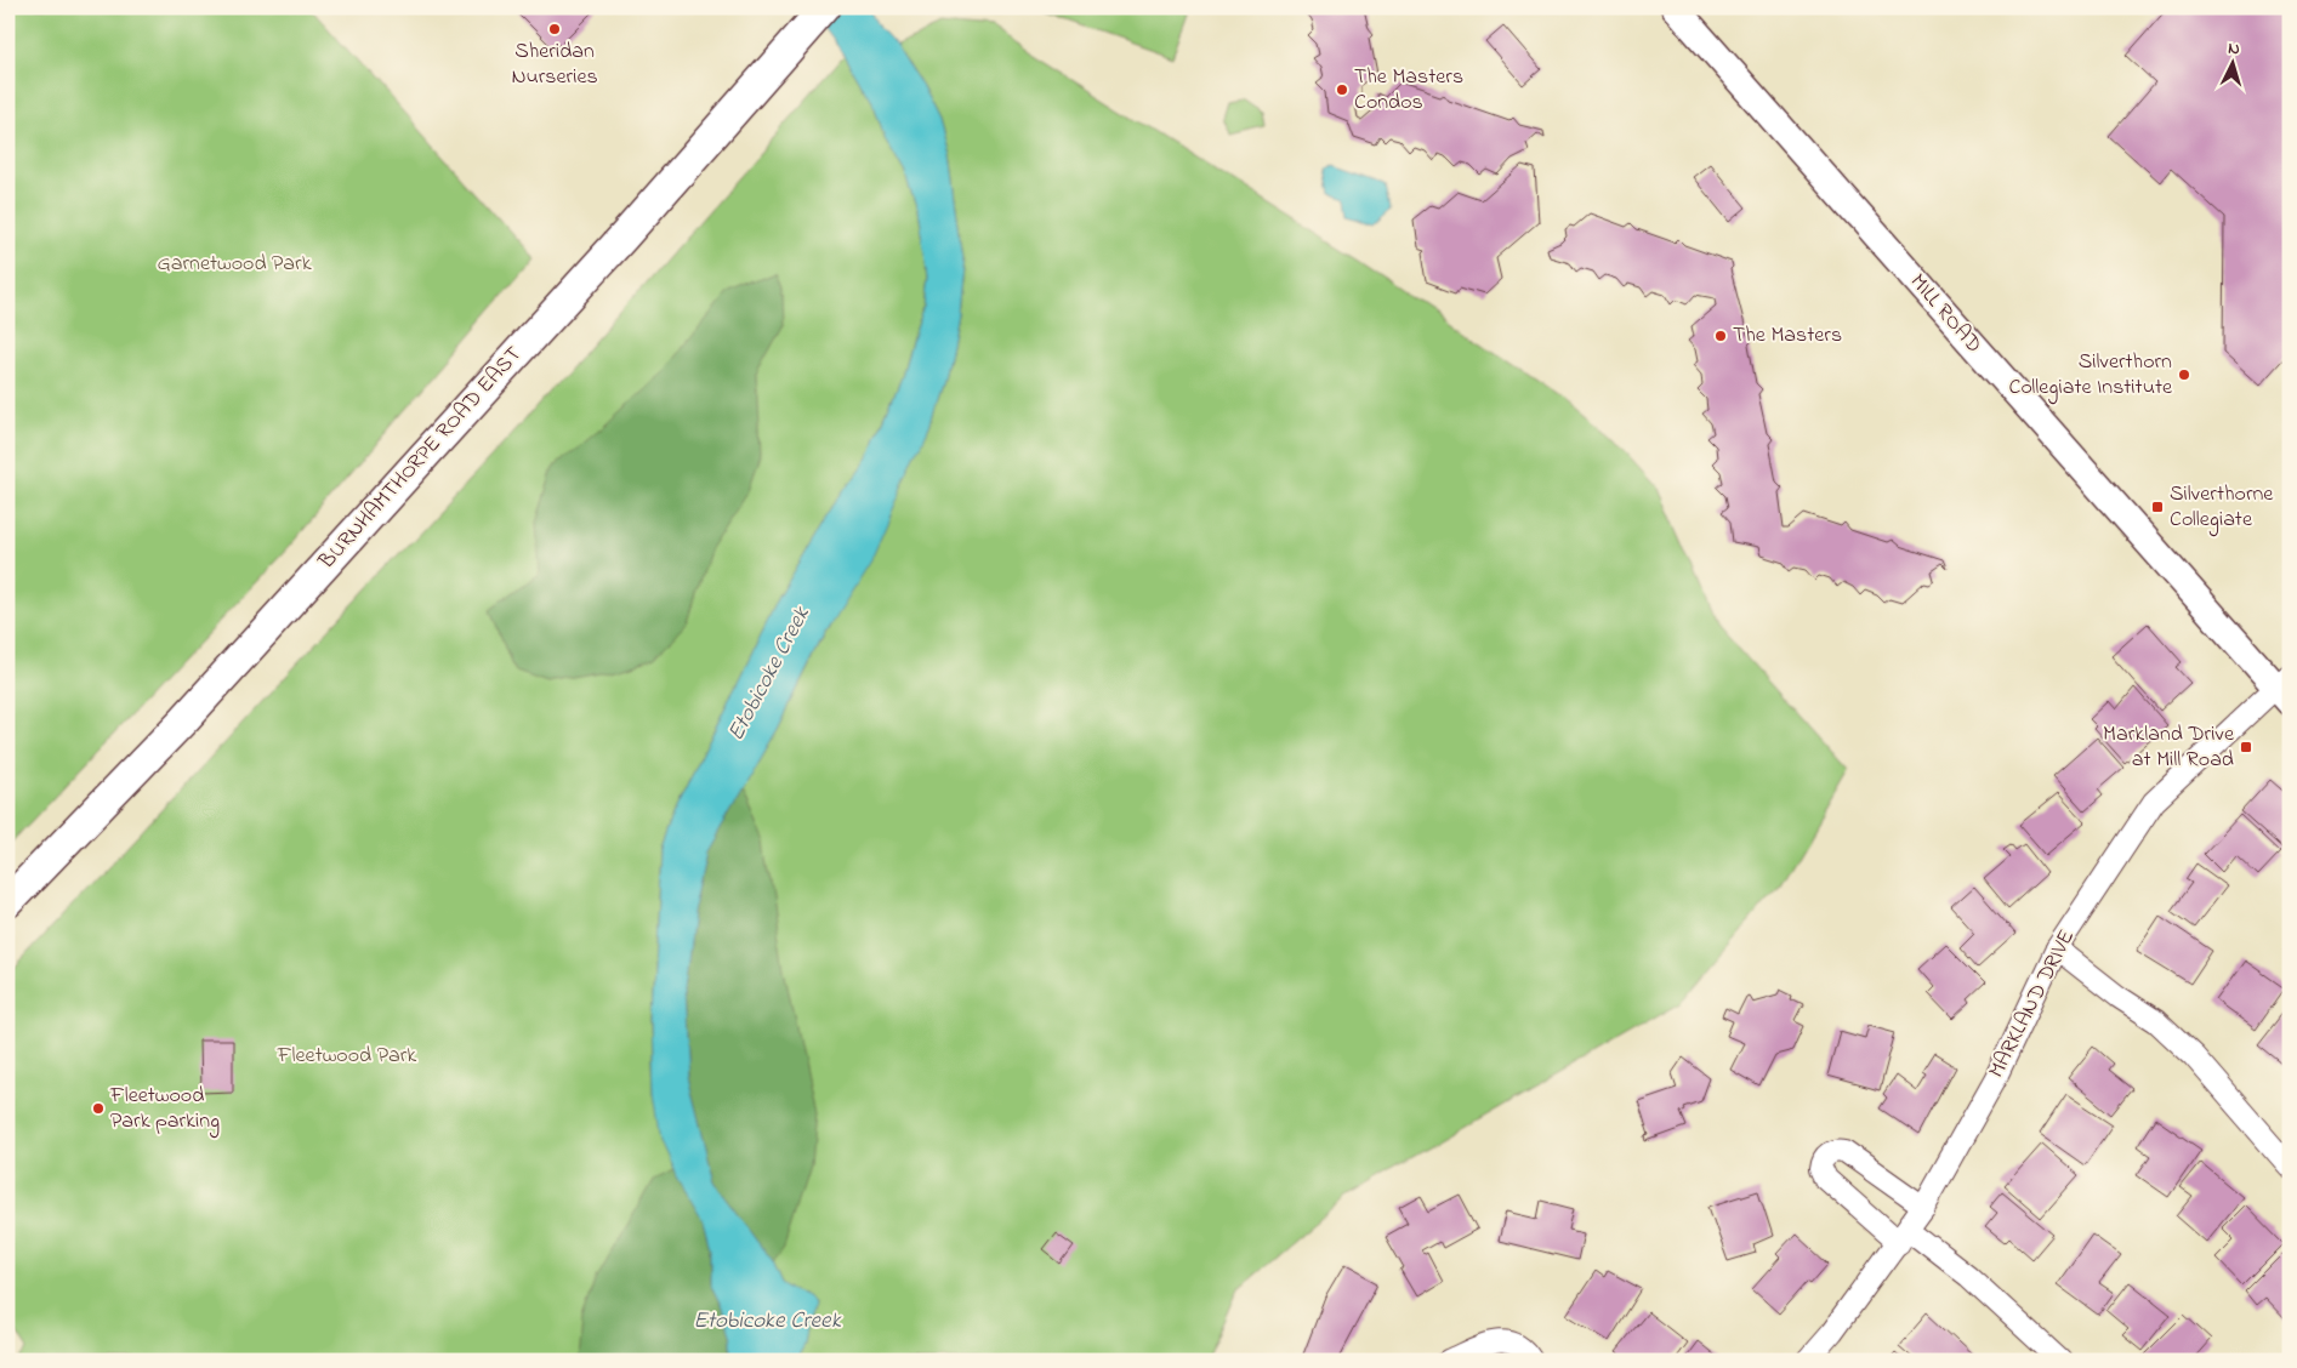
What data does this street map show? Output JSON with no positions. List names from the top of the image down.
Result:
{
  "streets": {
    "main road": ["BURNHAMTHORPE ROAD EAST"],
    "street": ["MILL ROAD", "MARKLAND DRIVE"]
  },
  "crossings": [
    ["MILL ROAD", "MARKLAND DRIVE"]
  ],
  "water": ["Etobicoke Creek"],
  "parks": ["Garnetwood Park", "Fleetwood Park"],
  "places": {
    "other": [
      "Sheridan Nurseries",
      "The Masters Condos",
      "The Masters",
      "Silverthorn Collegiate Institute",
      "Fleetwood Park parking"
    ],
    "transit": ["Silverthorne Collegiate", "Markland Drive at Mill Road"]
  },
  "north": "top"
}
